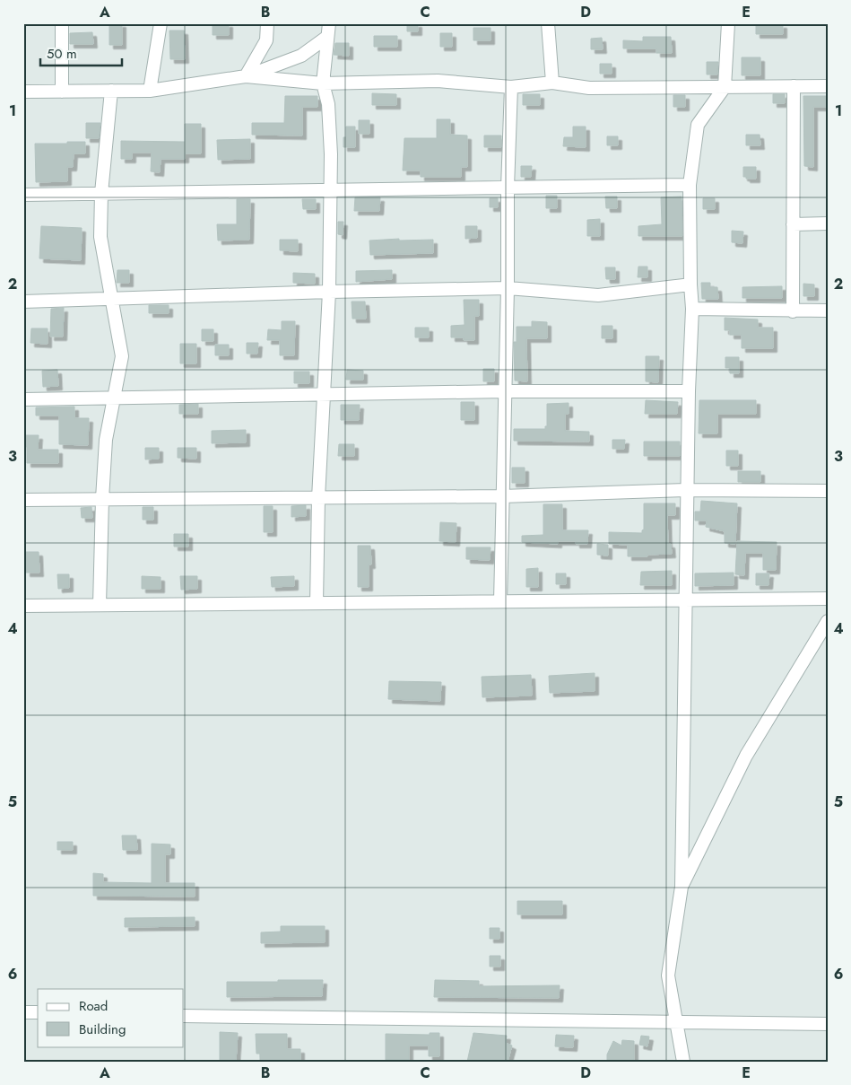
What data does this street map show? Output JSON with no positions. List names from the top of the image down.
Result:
{
  "legend": ["Road", "Building"],
  "scale_bar": "50 m",
  "grid": {
    "columns": [
      "A",
      "B",
      "C",
      "D",
      "E"
    ],
    "rows": [
      "1",
      "2",
      "3",
      "4",
      "5",
      "6"
    ]
  }
}
